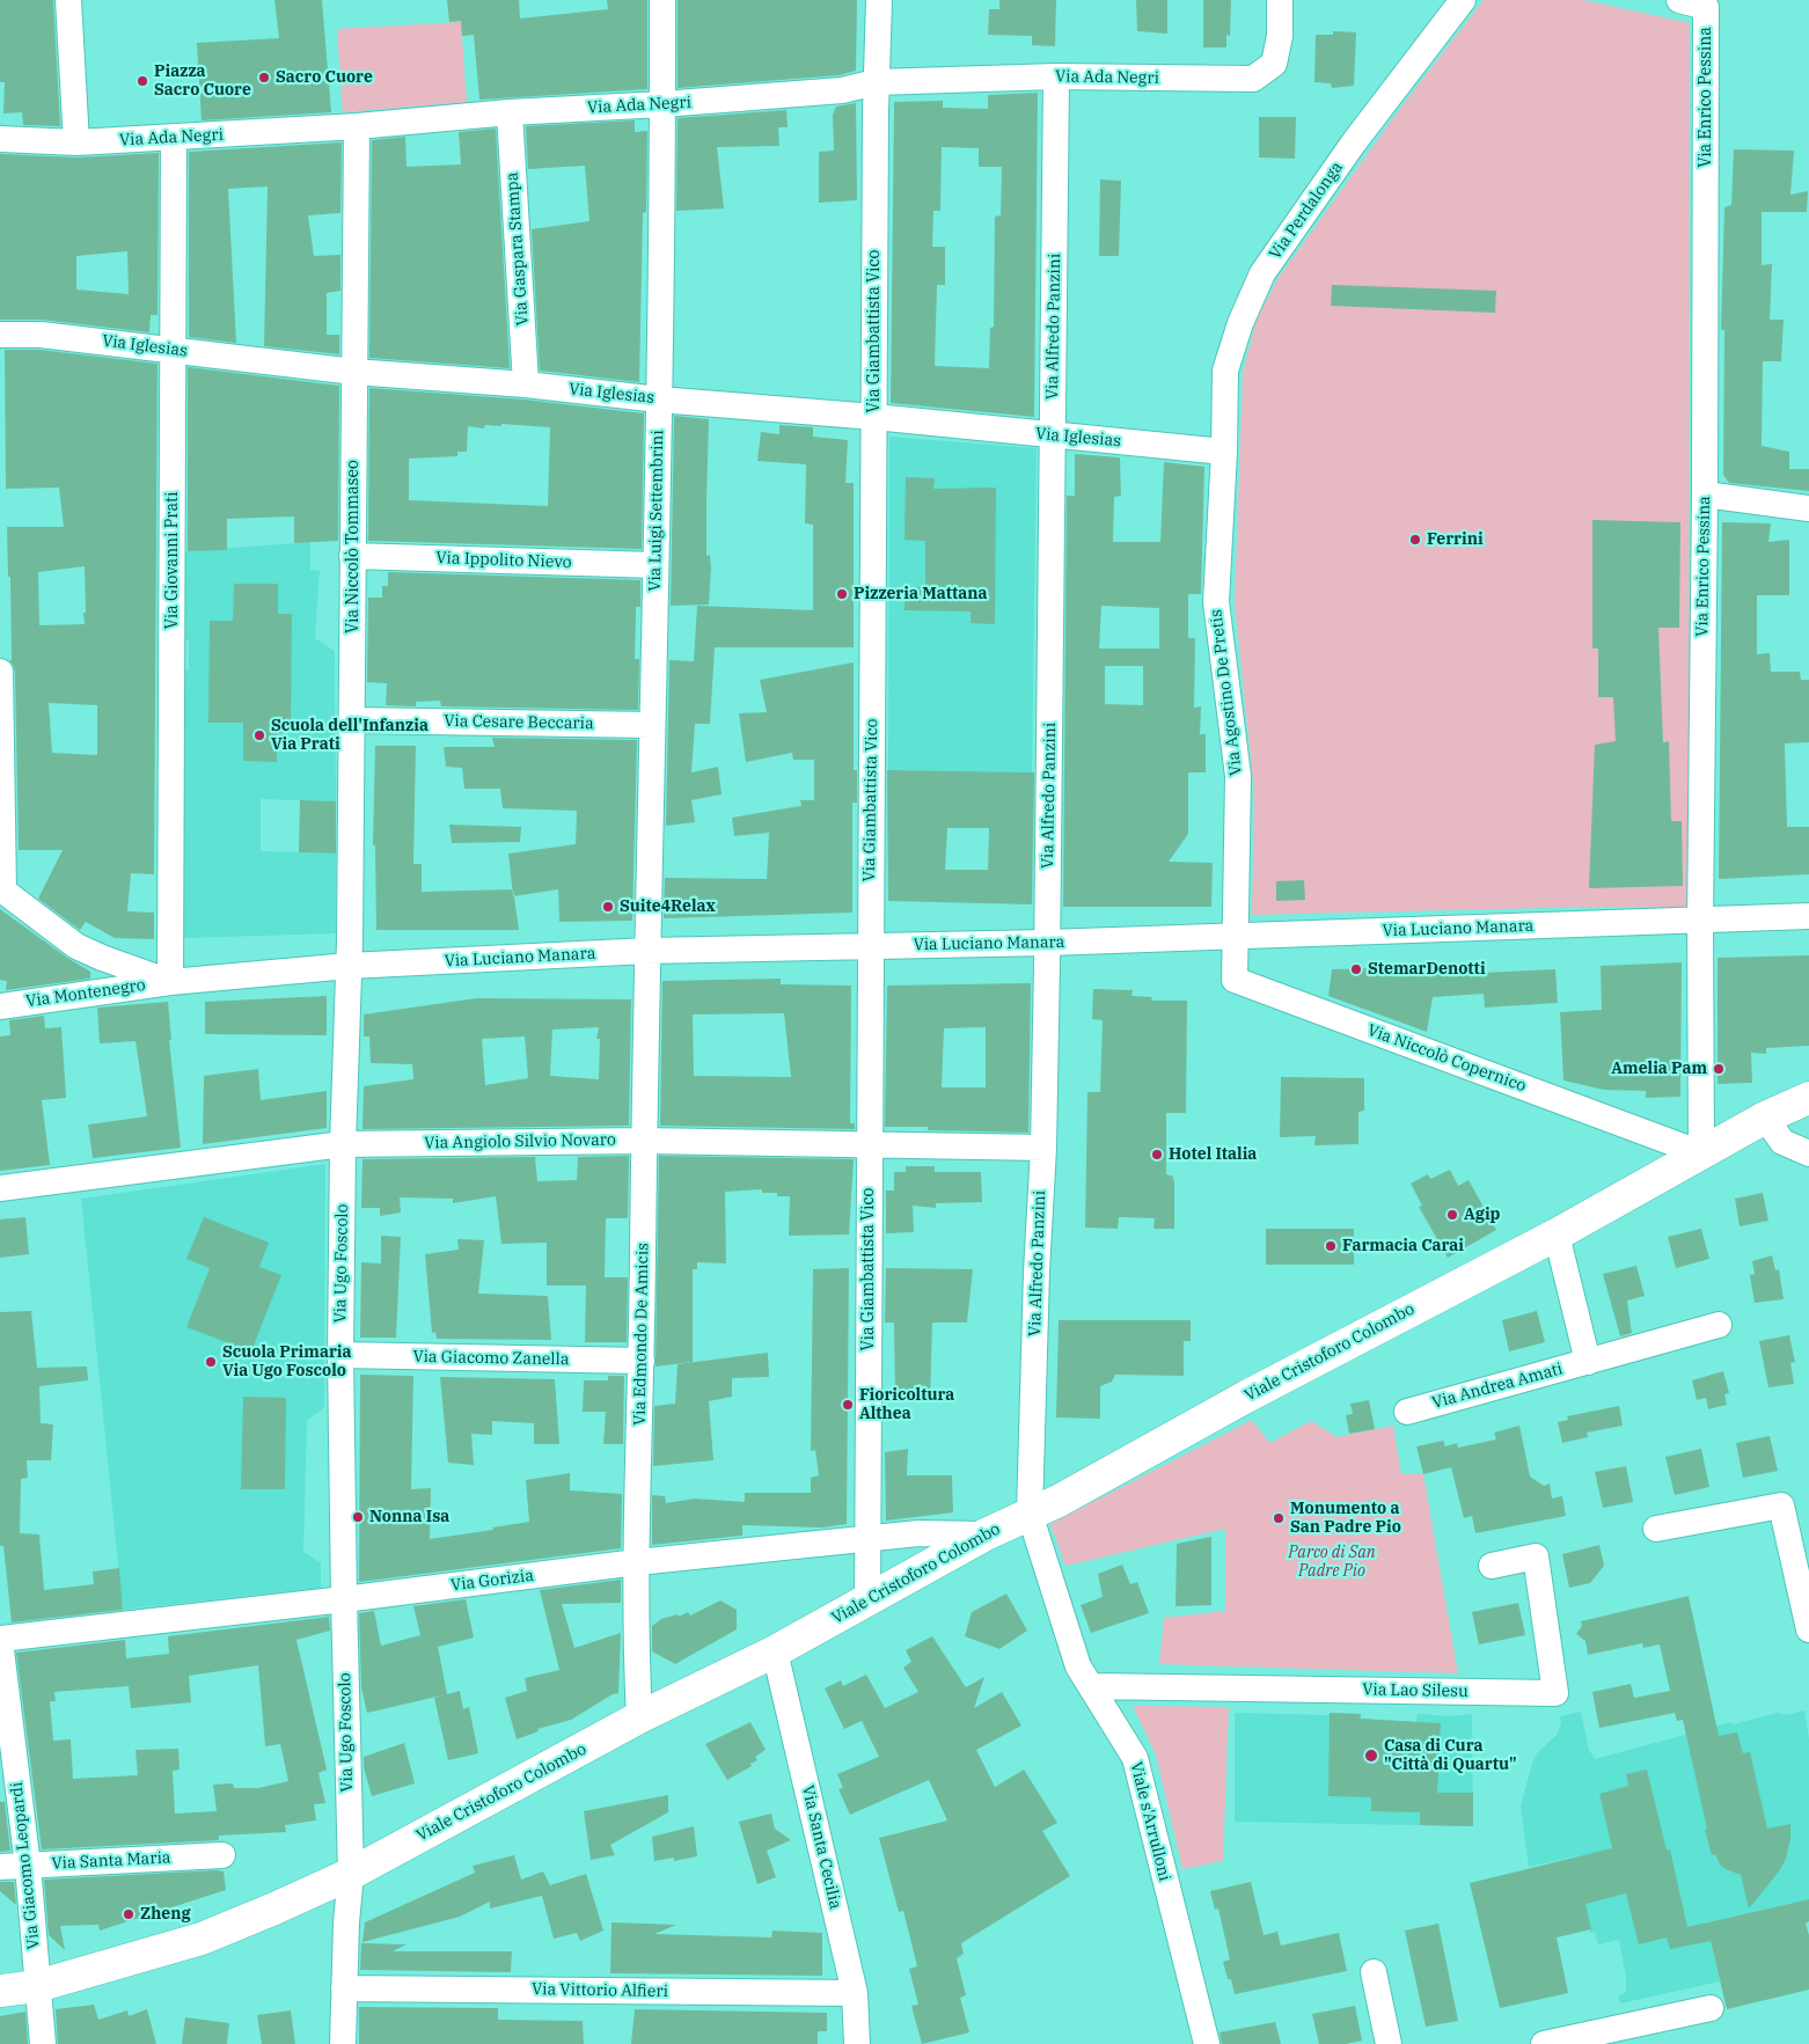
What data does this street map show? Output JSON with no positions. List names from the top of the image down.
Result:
{
  "streets": {
    "main road": ["Viale Cristoforo Colombo"],
    "street": [
      "Via Ada Negri",
      "Via Enrico Pessina",
      "Via Perdalonga",
      "Via Gaspara Stampa",
      "Via Alfredo Panzini",
      "Via Giambattista Vico",
      "Via Iglesias",
      "Via Luigi Settembrini",
      "Via Niccolò Tommaseo",
      "Via Giovanni Prati",
      "Via Ippolito Nievo",
      "Via Agostino De Pretis",
      "Via Cesare Beccaria",
      "Via Luciano Manara",
      "Via Montenegro",
      "Via Niccolò Copernico",
      "Via Angiolo Silvio Novaro",
      "Via Ugo Foscolo",
      "Via Edmondo De Amicis",
      "Via Giacomo Zanella",
      "Via Andrea Amati",
      "Via Gorizia",
      "Via Lao Silesu",
      "Viale s'Arrulloni",
      "Via Santa Cecilia",
      "Via Santa Maria",
      "Via Giacomo Leopardi",
      "Via Vittorio Alfieri"
    ]
  },
  "crossings": [
    ["Via Ada Negri", "Via Gaspara Stampa"],
    ["Via Ada Negri", "Via Alfredo Panzini"],
    ["Via Ada Negri", "Via Giambattista Vico"],
    ["Via Ada Negri", "Via Luigi Settembrini"],
    ["Via Ada Negri", "Via Niccolò Tommaseo"],
    ["Via Ada Negri", "Via Giovanni Prati"],
    ["Via Enrico Pessina", "Via Luciano Manara"],
    ["Via Enrico Pessina", "Via Niccolò Copernico"],
    ["Via Enrico Pessina", "Viale Cristoforo Colombo"],
    ["Via Perdalonga", "Via Iglesias"],
    ["Via Perdalonga", "Via Agostino De Pretis"],
    ["Via Gaspara Stampa", "Via Iglesias"],
    ["Via Alfredo Panzini", "Via Iglesias"],
    ["Via Alfredo Panzini", "Via Luciano Manara"],
    ["Via Alfredo Panzini", "Via Angiolo Silvio Novaro"],
    ["Via Alfredo Panzini", "Viale Cristoforo Colombo"],
    ["Via Alfredo Panzini", "Viale s'Arrulloni"],
    ["Via Giambattista Vico", "Via Iglesias"],
    ["Via Giambattista Vico", "Via Luciano Manara"],
    ["Via Giambattista Vico", "Via Angiolo Silvio Novaro"],
    ["Via Giambattista Vico", "Viale Cristoforo Colombo"],
    ["Via Giambattista Vico", "Via Gorizia"],
    ["Via Iglesias", "Via Luigi Settembrini"],
    ["Via Iglesias", "Via Niccolò Tommaseo"],
    ["Via Iglesias", "Via Giovanni Prati"],
    ["Via Iglesias", "Via Agostino De Pretis"],
    ["Via Luigi Settembrini", "Via Ippolito Nievo"],
    ["Via Luigi Settembrini", "Via Cesare Beccaria"],
    ["Via Luigi Settembrini", "Via Luciano Manara"],
    ["Via Luigi Settembrini", "Via Edmondo De Amicis"],
    ["Via Niccolò Tommaseo", "Via Ippolito Nievo"],
    ["Via Niccolò Tommaseo", "Via Cesare Beccaria"],
    ["Via Niccolò Tommaseo", "Via Luciano Manara"],
    ["Via Niccolò Tommaseo", "Via Ugo Foscolo"],
    ["Via Giovanni Prati", "Via Luciano Manara"],
    ["Via Giovanni Prati", "Via Montenegro"],
    ["Via Agostino De Pretis", "Via Luciano Manara"],
    ["Via Agostino De Pretis", "Via Niccolò Copernico"],
    ["Via Luciano Manara", "Via Montenegro"],
    ["Via Luciano Manara", "Via Niccolò Copernico"],
    ["Via Luciano Manara", "Via Ugo Foscolo"],
    ["Via Luciano Manara", "Via Edmondo De Amicis"],
    ["Via Niccolò Copernico", "Viale Cristoforo Colombo"],
    ["Via Angiolo Silvio Novaro", "Via Ugo Foscolo"],
    ["Via Angiolo Silvio Novaro", "Via Edmondo De Amicis"],
    ["Via Ugo Foscolo", "Viale Cristoforo Colombo"],
    ["Via Ugo Foscolo", "Via Giacomo Zanella"],
    ["Via Ugo Foscolo", "Via Gorizia"],
    ["Via Ugo Foscolo", "Via Vittorio Alfieri"],
    ["Via Edmondo De Amicis", "Viale Cristoforo Colombo"],
    ["Via Edmondo De Amicis", "Via Giacomo Zanella"],
    ["Via Edmondo De Amicis", "Via Gorizia"],
    ["Viale Cristoforo Colombo", "Via Gorizia"],
    ["Viale Cristoforo Colombo", "Viale s'Arrulloni"],
    ["Viale Cristoforo Colombo", "Via Santa Cecilia"],
    ["Viale Cristoforo Colombo", "Via Giacomo Leopardi"],
    ["Via Gorizia", "Via Giacomo Leopardi"],
    ["Via Lao Silesu", "Viale s'Arrulloni"],
    ["Via Santa Cecilia", "Via Vittorio Alfieri"],
    ["Via Santa Maria", "Via Giacomo Leopardi"]
  ],
  "parks": ["Parco di San Padre Pio"],
  "places": [
    "Sacro Cuore",
    "Piazza Sacro Cuore",
    "Ferrini",
    "Pizzeria Mattana",
    "Scuola dell'Infanzia Via Prati",
    "Suite4Relax",
    "StemarDenotti",
    "Amelia Pam",
    "Hotel Italia",
    "Agip",
    "Farmacia Carai",
    "Scuola Primaria Via Ugo Foscolo",
    "Fioricoltura Althea",
    "Nonna Isa",
    "Monumento a San Padre Pio",
    "Casa di Cura \"Città di Quartu\"",
    "Zheng"
  ]
}
